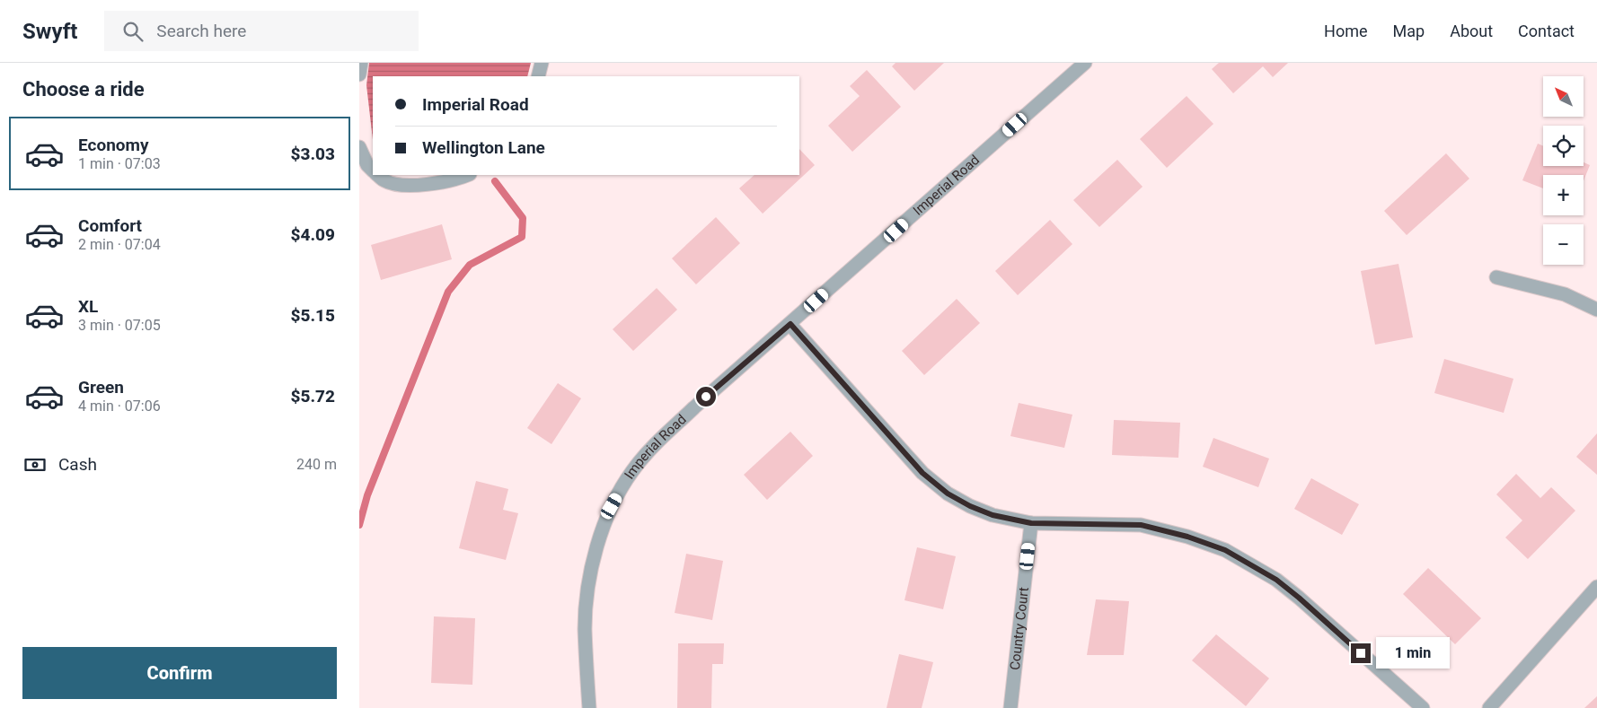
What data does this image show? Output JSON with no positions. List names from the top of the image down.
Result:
{
  "streets": {
    "street": ["Imperial Road", "Country Court"]
  },
  "north": "top left",
  "page": {
    "header": "Swyft",
    "search": "Search here",
    "nav": [
      "Home",
      "Map",
      "About",
      "Contact"
    ],
    "heading": "Choose a ride",
    "map_buttons": ["+", "−"],
    "banner": ["Imperial Road", "Wellington Lane"],
    "list": [
      {
        "name": "Economy",
        "note": "1 min · 07:03",
        "value": "$3.03"
      },
      {
        "name": "Comfort",
        "note": "2 min · 07:04",
        "value": "$4.09"
      },
      {
        "name": "XL",
        "note": "3 min · 07:05",
        "value": "$5.15"
      },
      {
        "name": "Green",
        "note": "4 min · 07:06",
        "value": "$5.72"
      }
    ],
    "pay": ["Cash", "240 m"],
    "bubble": "1 min",
    "buttons": "Confirm"
  }
}
